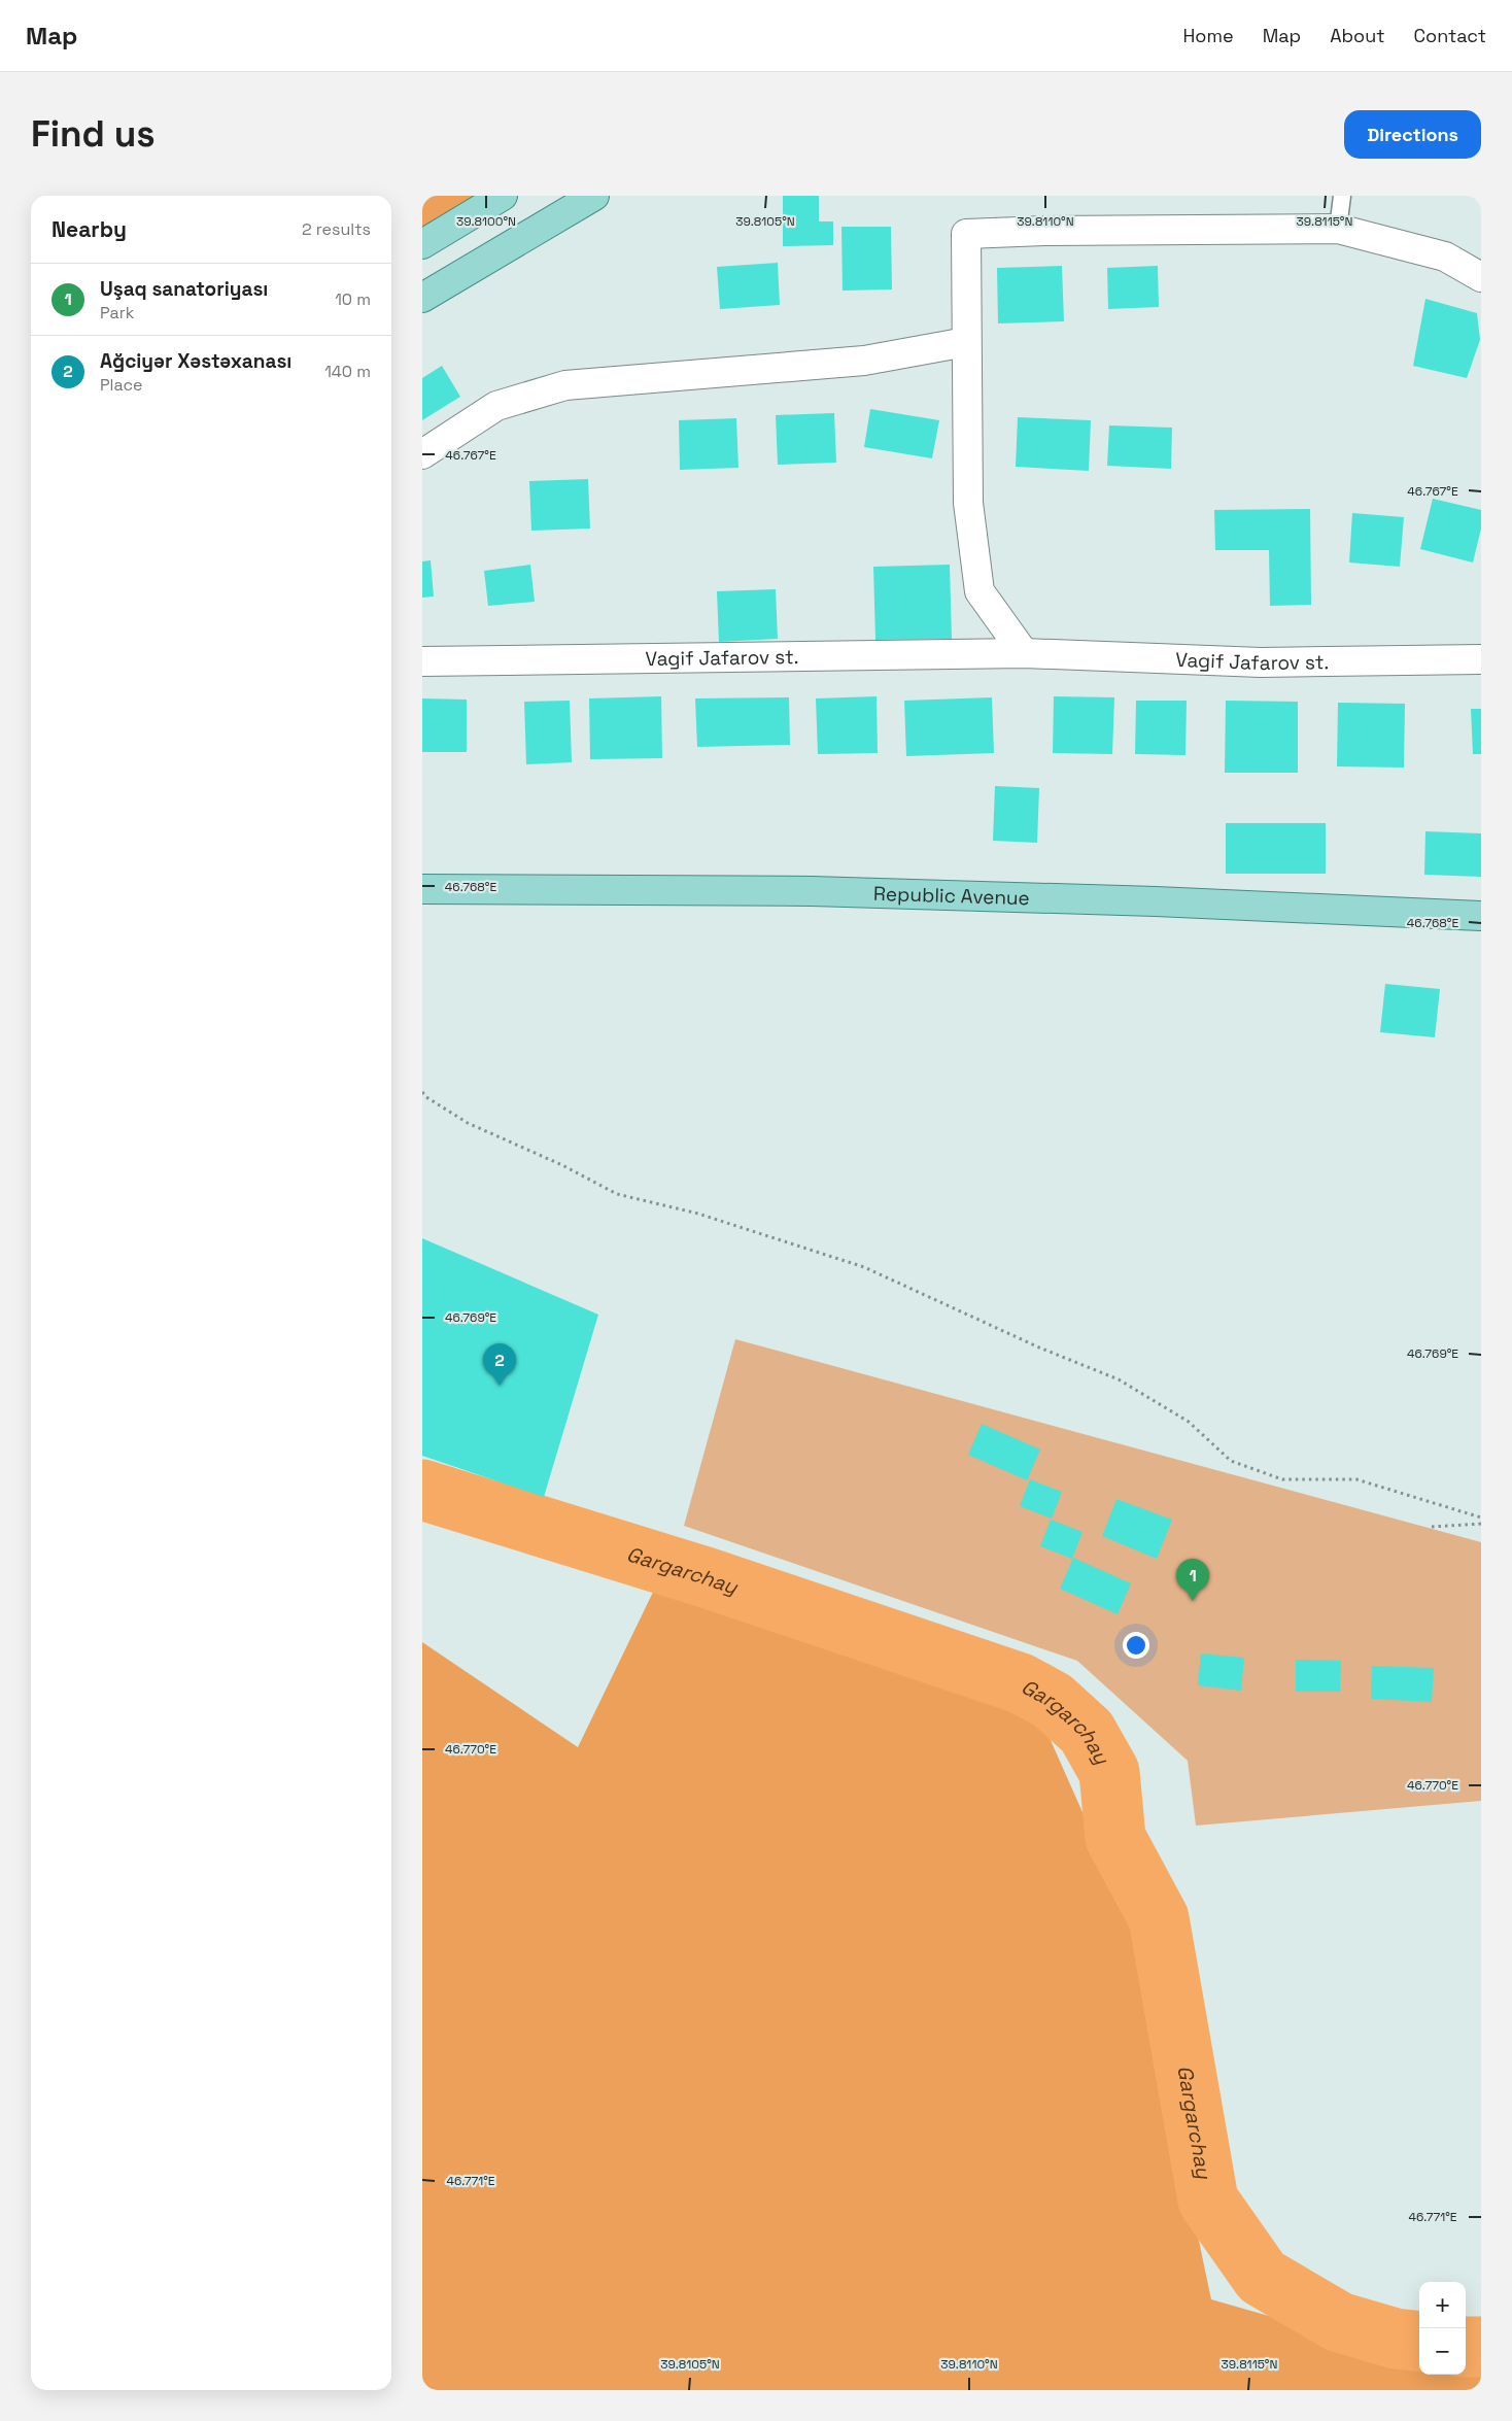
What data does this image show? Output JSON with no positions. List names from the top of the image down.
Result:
{
  "streets": {
    "main road": ["Republic Avenue"],
    "street": ["Vagif Jafarov st."]
  },
  "water": ["Gargarchay"],
  "page": {
    "header": "Map",
    "nav": [
      "Home",
      "Map",
      "About",
      "Contact"
    ],
    "buttons": "Directions",
    "title": "Find us",
    "heading": ["Nearby", "2 results"],
    "list": [
      {
        "mark": "1",
        "name": "Uşaq sanatoriyası",
        "note": "Park",
        "value": "10 m"
      },
      {
        "mark": "2",
        "name": "Ağciyər Xəstəxanası",
        "note": "Place",
        "value": "140 m"
      }
    ],
    "pins": ["2", "1"],
    "map_buttons": ["+", "−"]
  },
  "coordinates": [
    "39.8100°N",
    "39.8105°N",
    "39.8110°N",
    "39.8115°N",
    "46.767°E",
    "46.768°E",
    "46.769°E",
    "46.770°E",
    "46.771°E"
  ]
}
